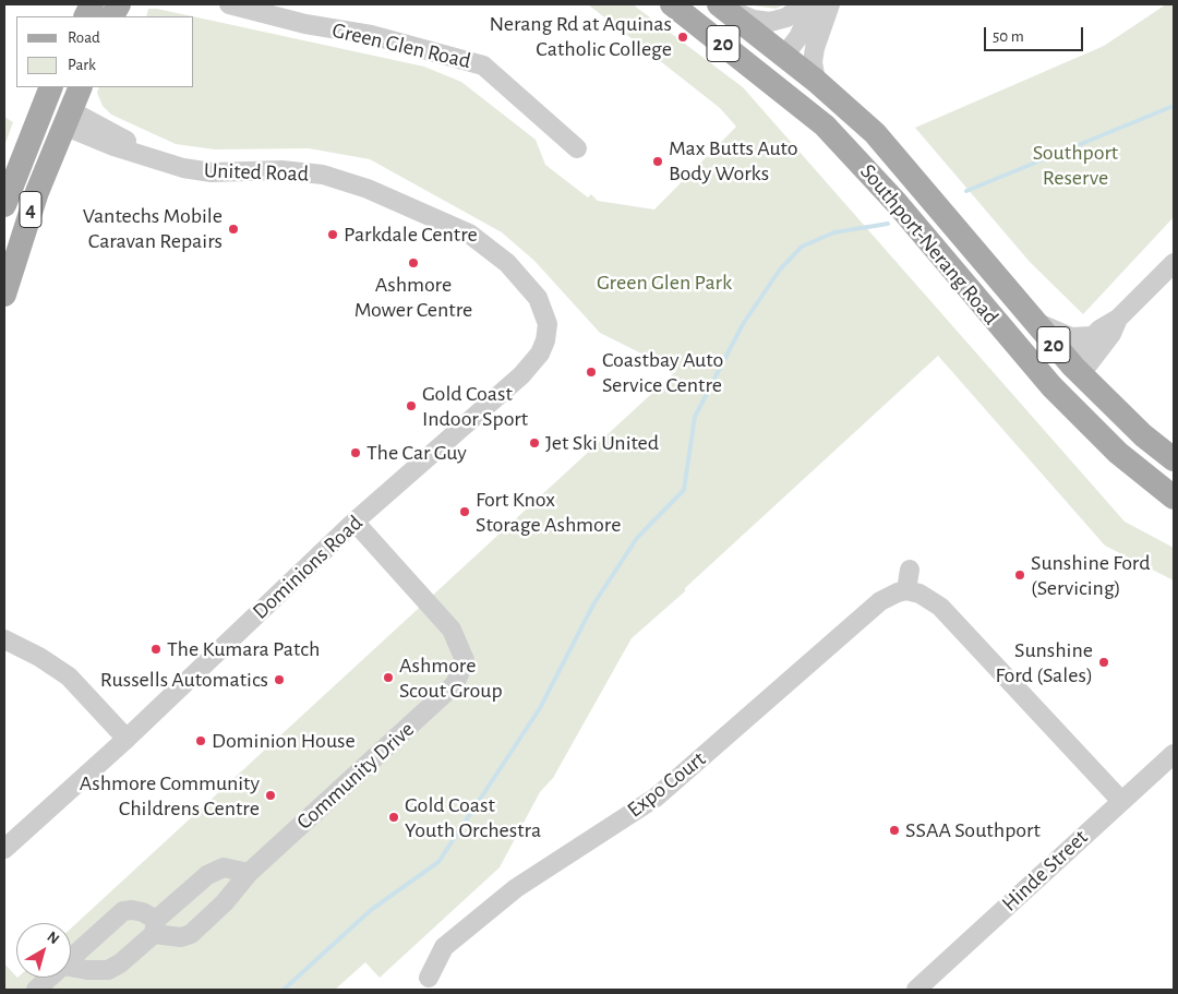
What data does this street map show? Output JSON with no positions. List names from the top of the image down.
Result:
{
  "streets": {
    "main road": ["20", "4", "Southport-Nerang Road"],
    "street": [
      "Green Glen Road",
      "United Road",
      "Dominions Road",
      "Community Drive",
      "Expo Court",
      "Hinde Street"
    ]
  },
  "crossings": [
    ["United Road", "4"],
    ["United Road", "Dominions Road"],
    ["Dominions Road", "Community Drive"]
  ],
  "parks": ["Southport Reserve", "Green Glen Park"],
  "places": [
    "Nerang Rd at Aquinas Catholic College",
    "Max Butts Auto Body Works",
    "Vantechs Mobile Caravan Repairs",
    "Parkdale Centre",
    "Ashmore Mower Centre",
    "Coastbay Auto Service Centre",
    "Gold Coast Indoor Sport",
    "Jet Ski United",
    "The Car Guy",
    "Fort Knox Storage Ashmore",
    "Sunshine Ford (Servicing)",
    "The Kumara Patch",
    "Sunshine Ford (Sales)",
    "Ashmore Scout Group",
    "Russells Automatics",
    "Dominion House",
    "Ashmore Community Childrens Centre",
    "Gold Coast Youth Orchestra",
    "SSAA Southport"
  ],
  "legend": ["Road", "Park"],
  "scale_bar": "50 m",
  "north": "top right"
}
